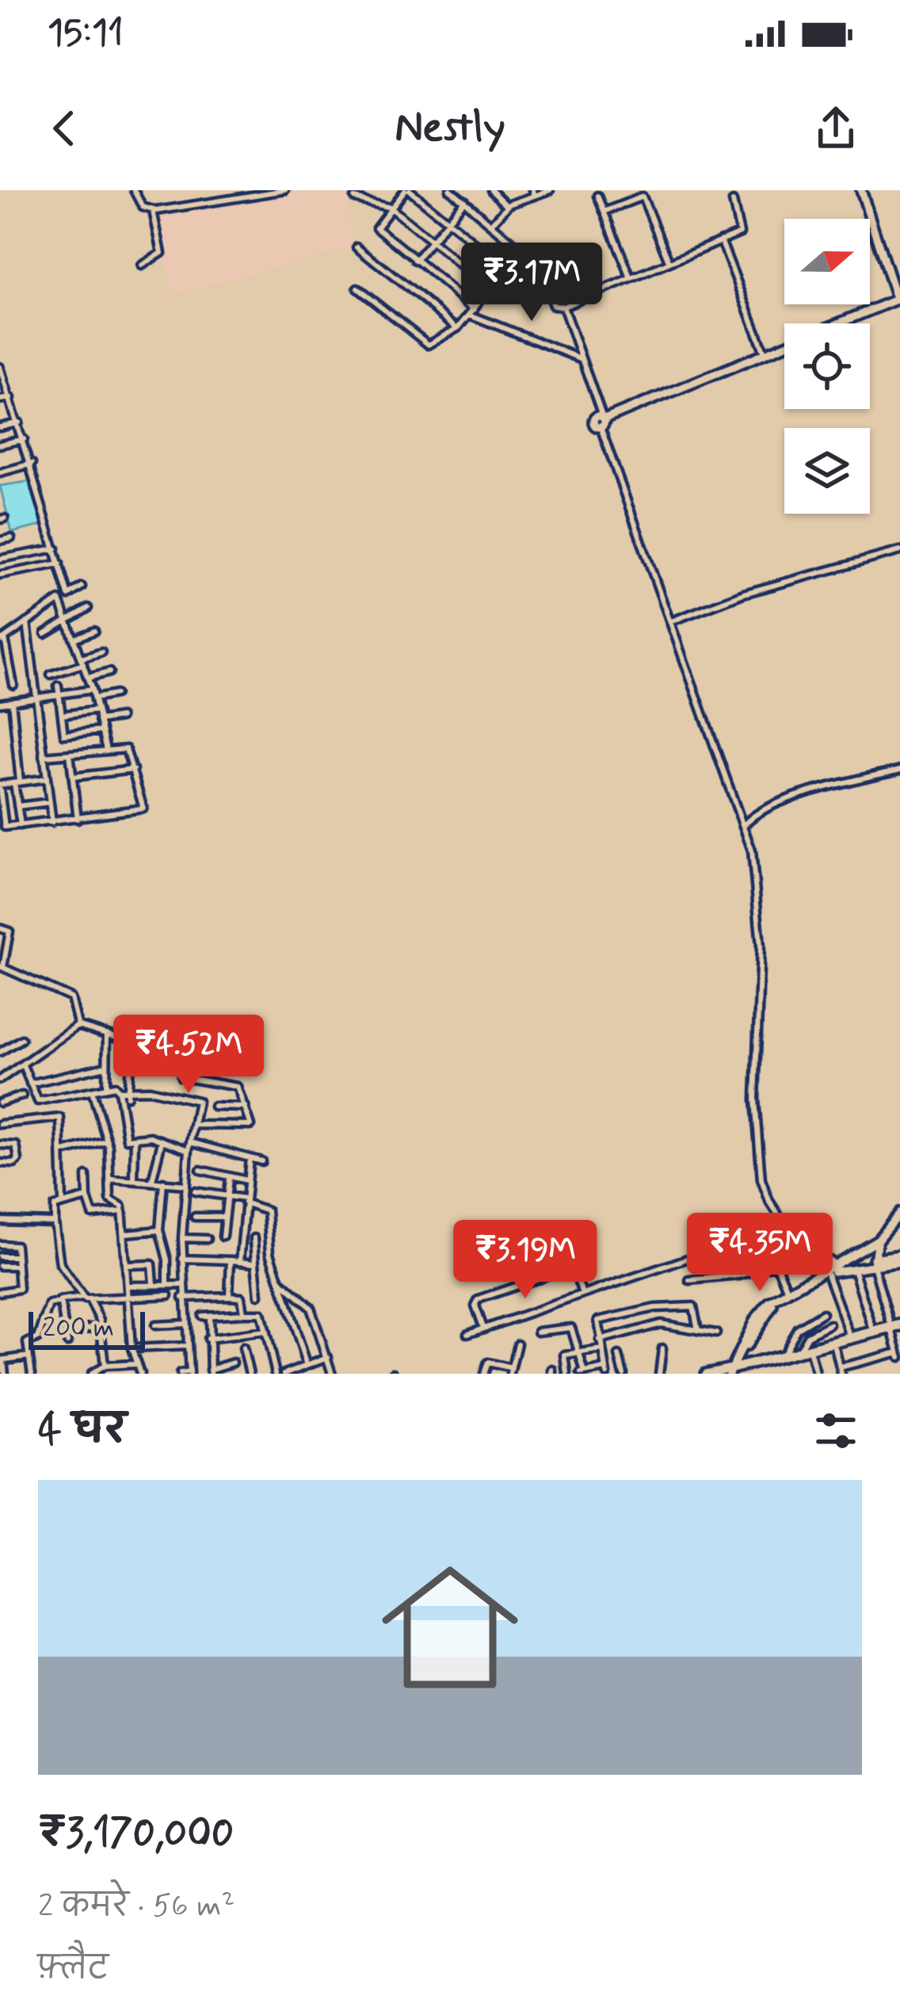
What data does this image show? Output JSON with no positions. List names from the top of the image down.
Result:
{
  "scale_bar": "200 m",
  "north": "right",
  "page": {
    "status": "15:11",
    "header": "Nestly",
    "price": [
      "₹3.17M",
      "₹4.52M",
      "₹4.35M",
      "₹3.19M"
    ],
    "scale": "200 m",
    "heading": "4 घर",
    "list": [
      {
        "name": "₹3,170,000",
        "note": "2 कमरे · 56 m² · फ़्लैट"
      }
    ]
  }
}
